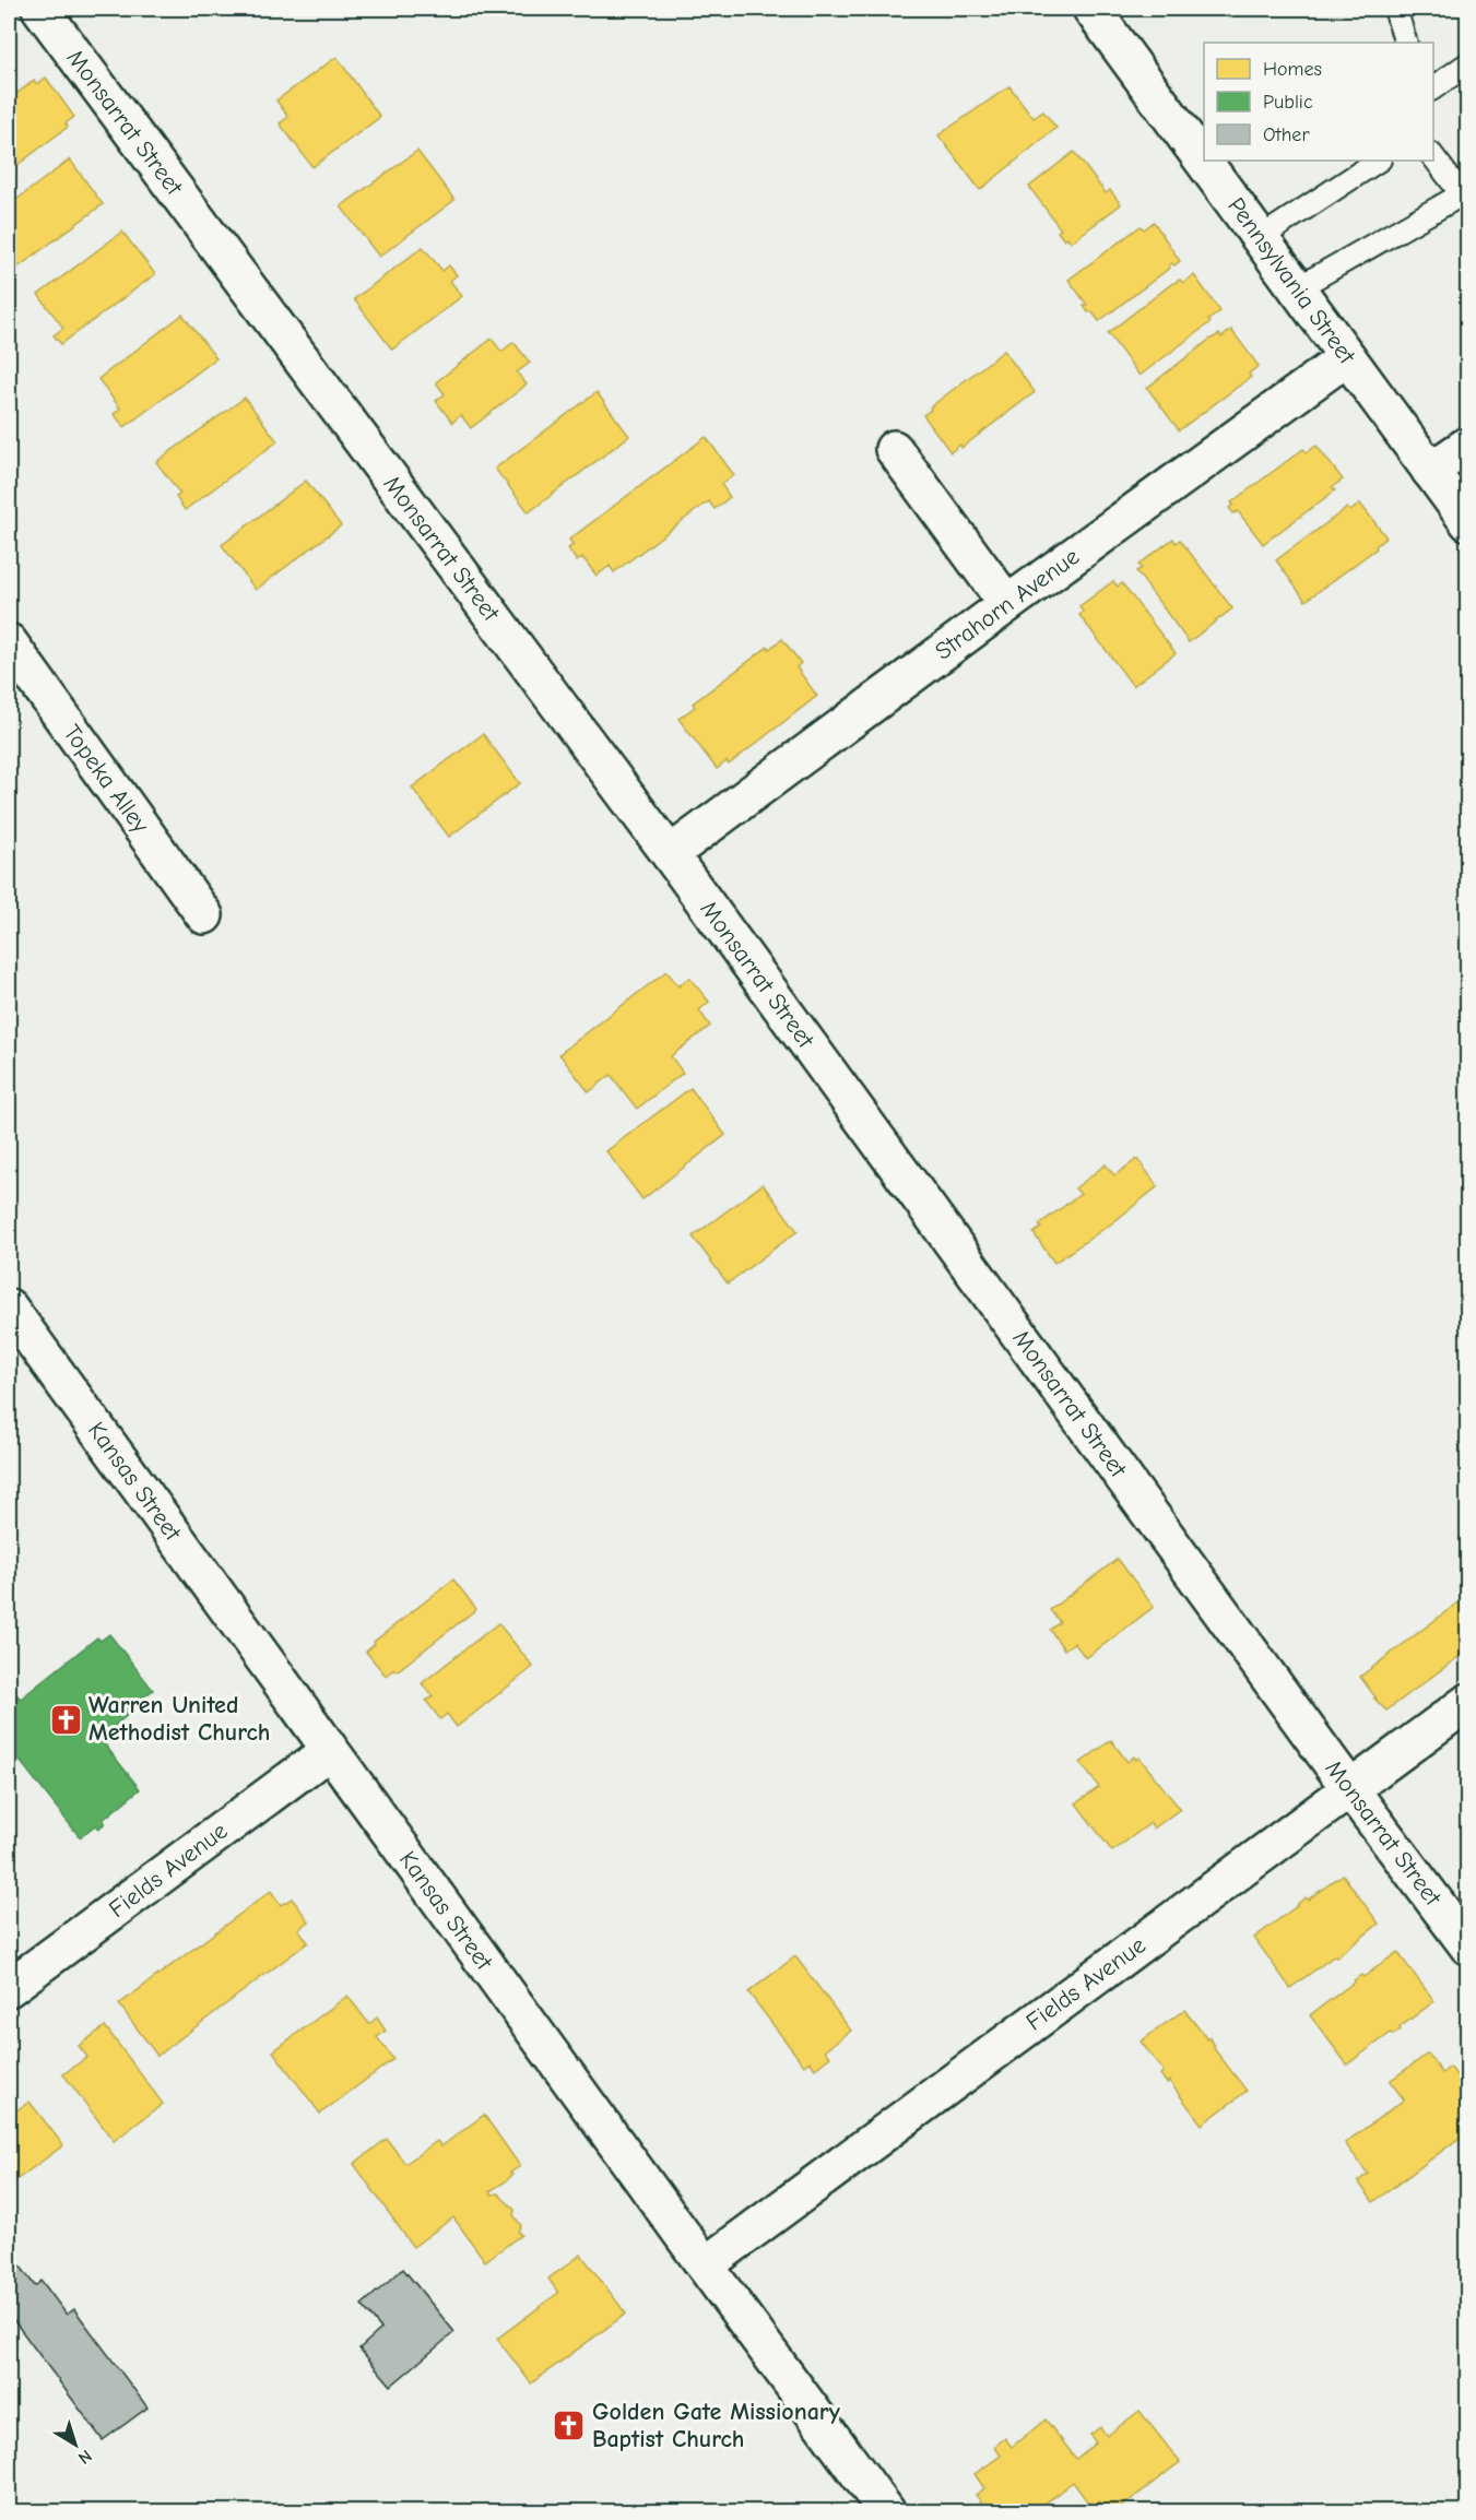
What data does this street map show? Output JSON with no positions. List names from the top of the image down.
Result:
{
  "streets": {
    "street": [
      "Monsarrat Street",
      "Pennsylvania Street",
      "Strahorn Avenue",
      "Topeka Alley",
      "Kansas Street",
      "Fields Avenue"
    ]
  },
  "crossings": [
    ["Monsarrat Street", "Strahorn Avenue"],
    ["Monsarrat Street", "Fields Avenue"],
    ["Pennsylvania Street", "Strahorn Avenue"],
    ["Kansas Street", "Fields Avenue"]
  ],
  "places": {
    "church": ["Warren United Methodist Church", "Golden Gate Missionary Baptist Church"]
  },
  "legend": ["Homes", "Public", "Other"],
  "north": "bottom right"
}
